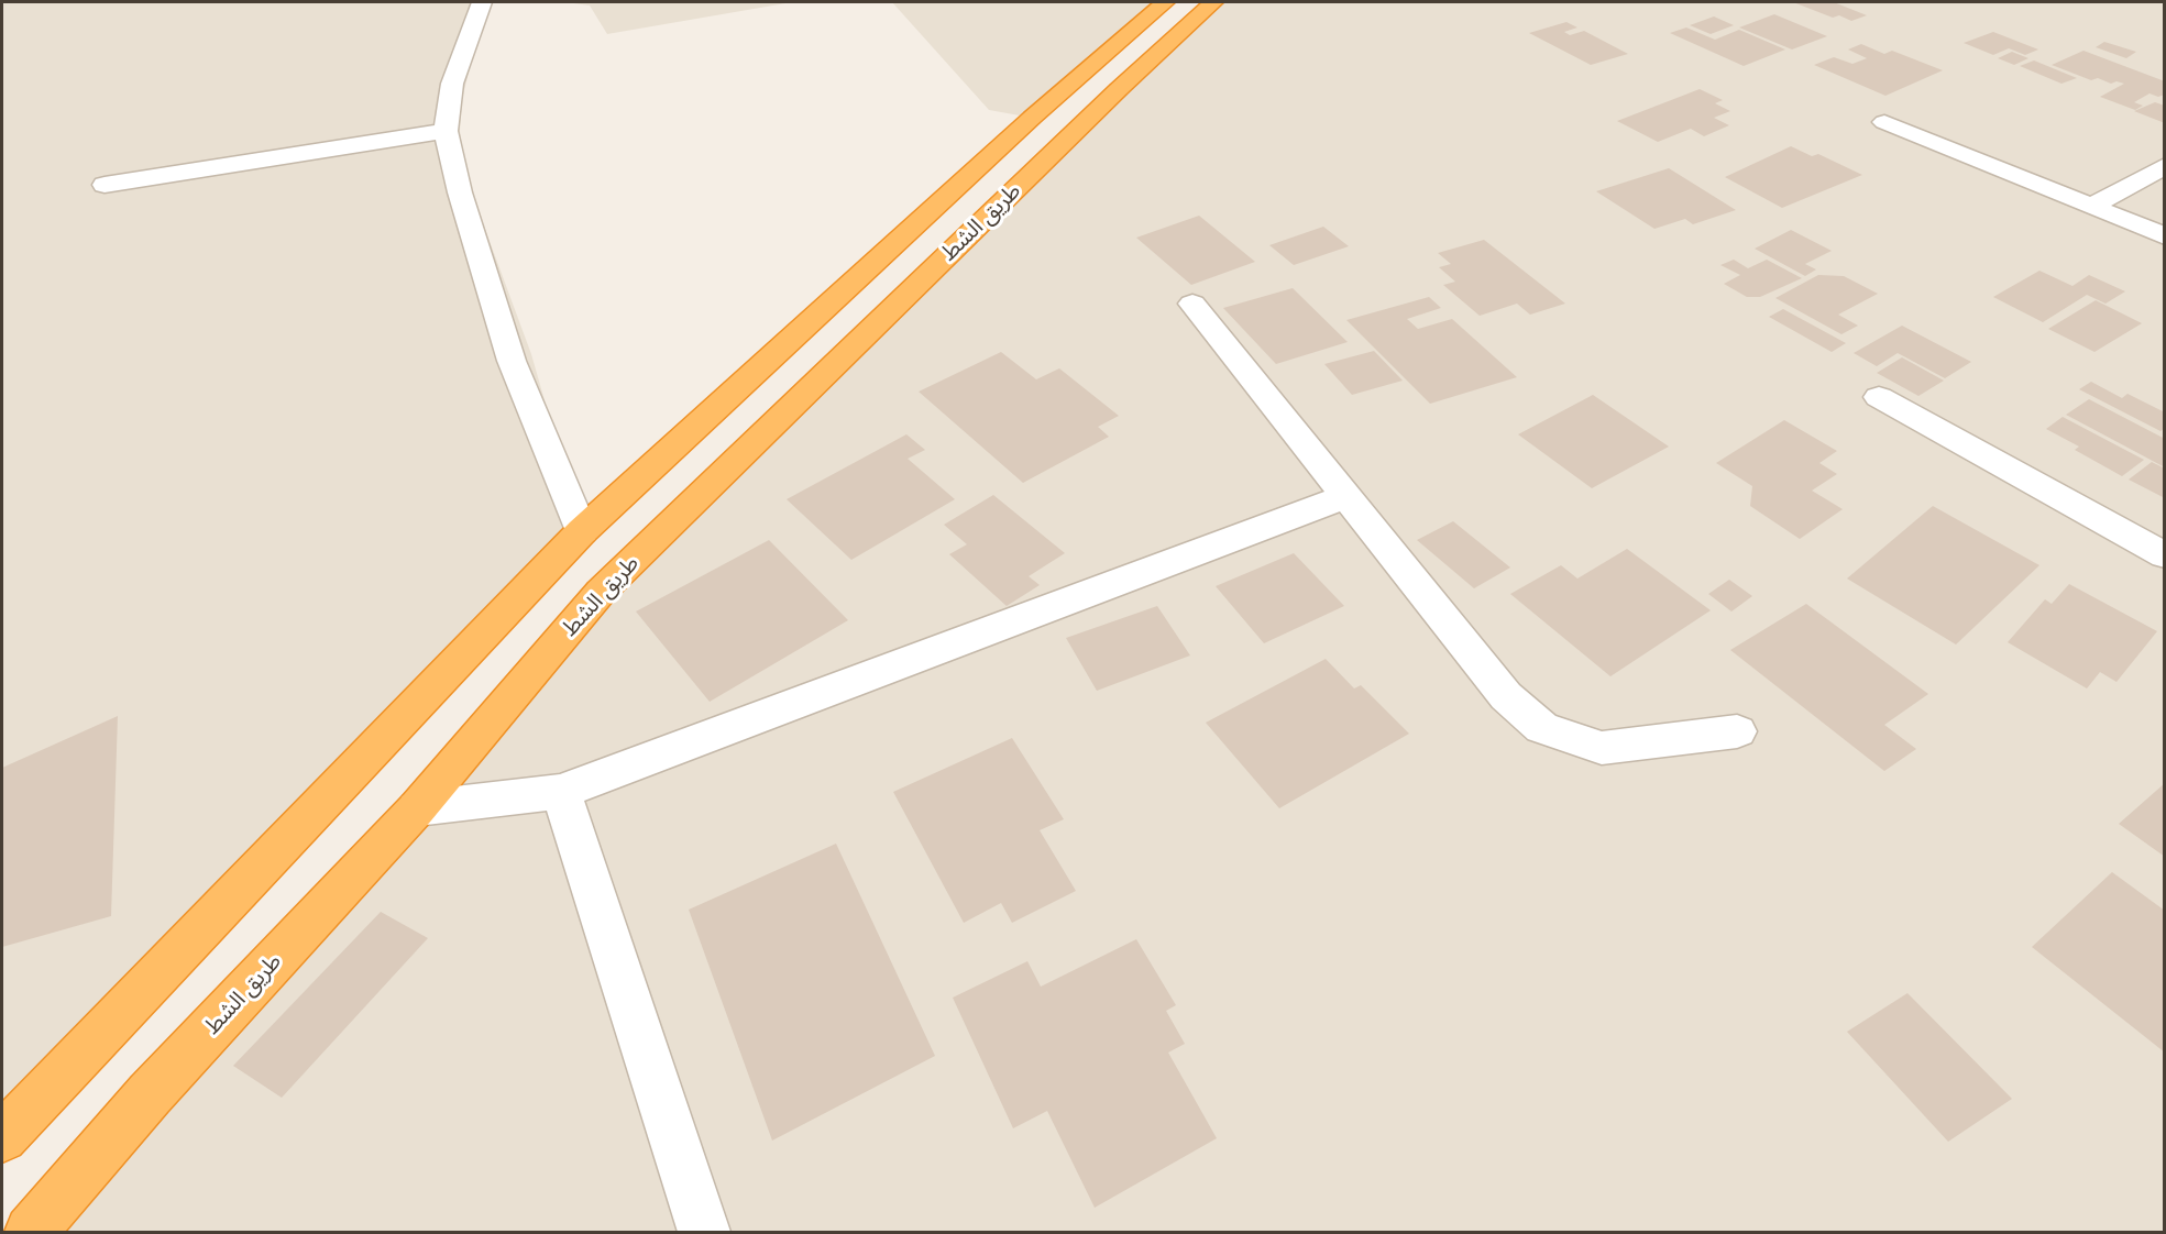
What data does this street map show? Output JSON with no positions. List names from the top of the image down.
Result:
{
  "streets": {
    "highway": ["طريق الشط"]
  }
}
